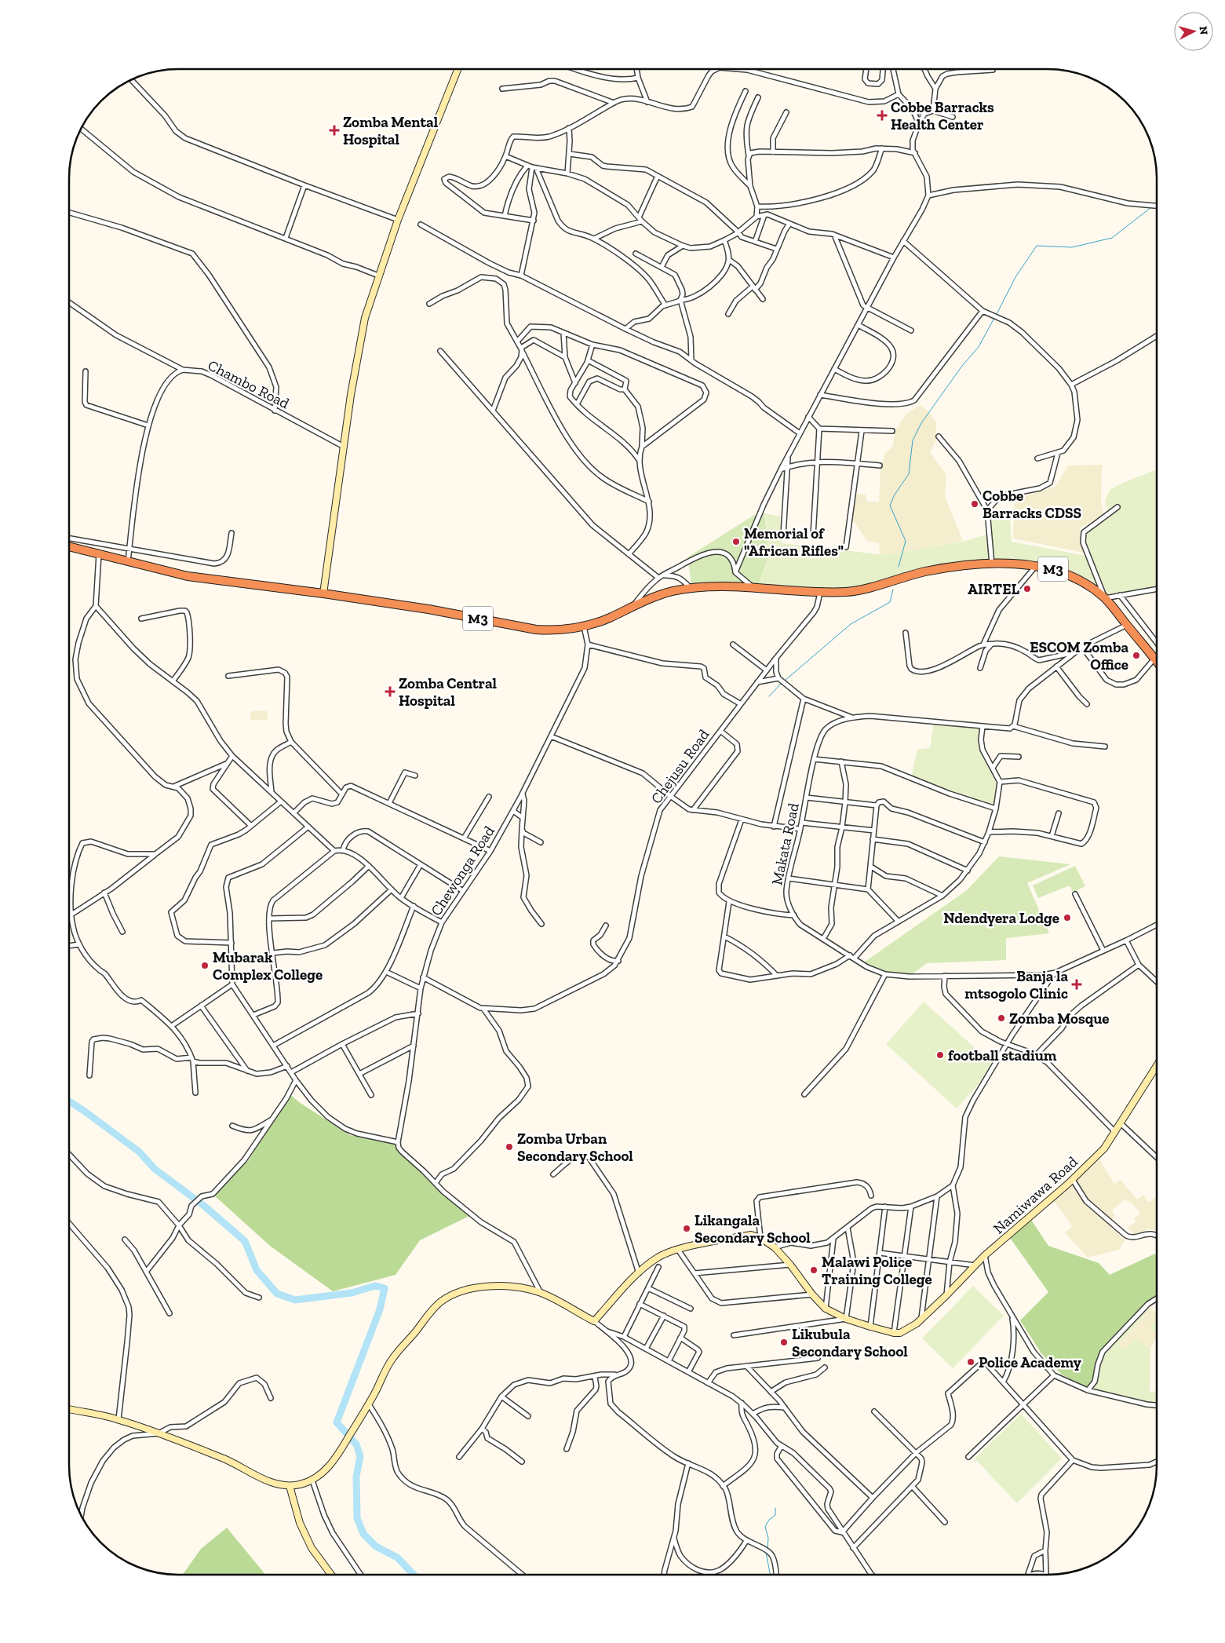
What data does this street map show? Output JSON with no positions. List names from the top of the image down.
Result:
{
  "streets": {
    "highway": ["M3"],
    "street": [
      "Chambo Road",
      "Chejusu Road",
      "Makata Road",
      "Chewonga Road",
      "Namiwawa Road"
    ]
  },
  "crossings": [
    ["M3", "Chejusu Road"],
    ["M3", "Chewonga Road"]
  ],
  "places": {
    "health": [
      "Cobbe Barracks Health Center",
      "Zomba Mental Hospital",
      "Zomba Central Hospital",
      "Banja la mtsogolo Clinic"
    ],
    "other": [
      "Cobbe Barracks CDSS",
      "Memorial of \"African Rifles\"",
      "AIRTEL",
      "ESCOM Zomba Office",
      "Ndendyera Lodge",
      "Mubarak Complex College",
      "Zomba Mosque",
      "football stadium",
      "Zomba Urban Secondary School",
      "Likangala Secondary School",
      "Malawi Police Training College",
      "Likubula Secondary School",
      "Police Academy"
    ]
  },
  "north": "right"
}
